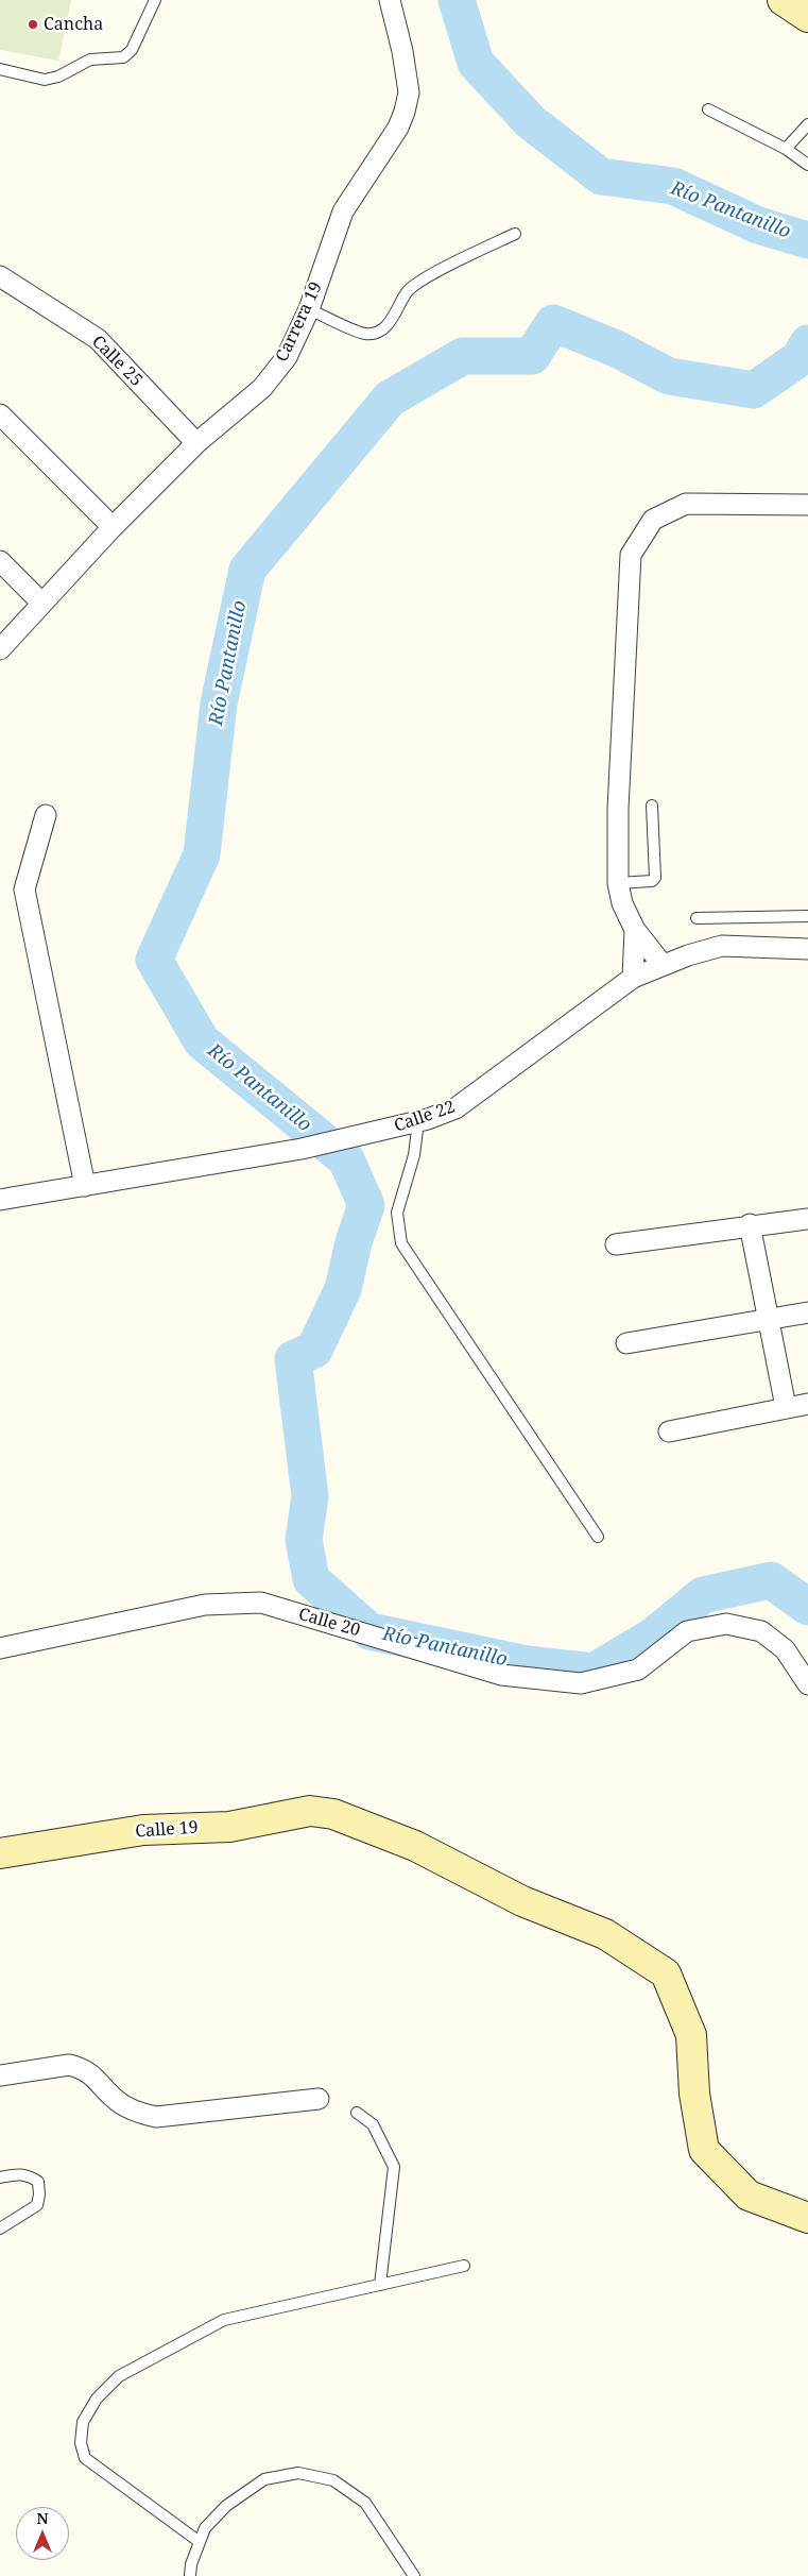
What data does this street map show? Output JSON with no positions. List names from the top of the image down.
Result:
{
  "streets": {
    "street": [
      "Carrera 19",
      "Calle 25",
      "Calle 22",
      "Calle 20",
      "Calle 19"
    ]
  },
  "crossings": [
    ["Carrera 19", "Calle 25"]
  ],
  "water": ["Río Pantanillo"],
  "places": ["Cancha"],
  "north": "top"
}
